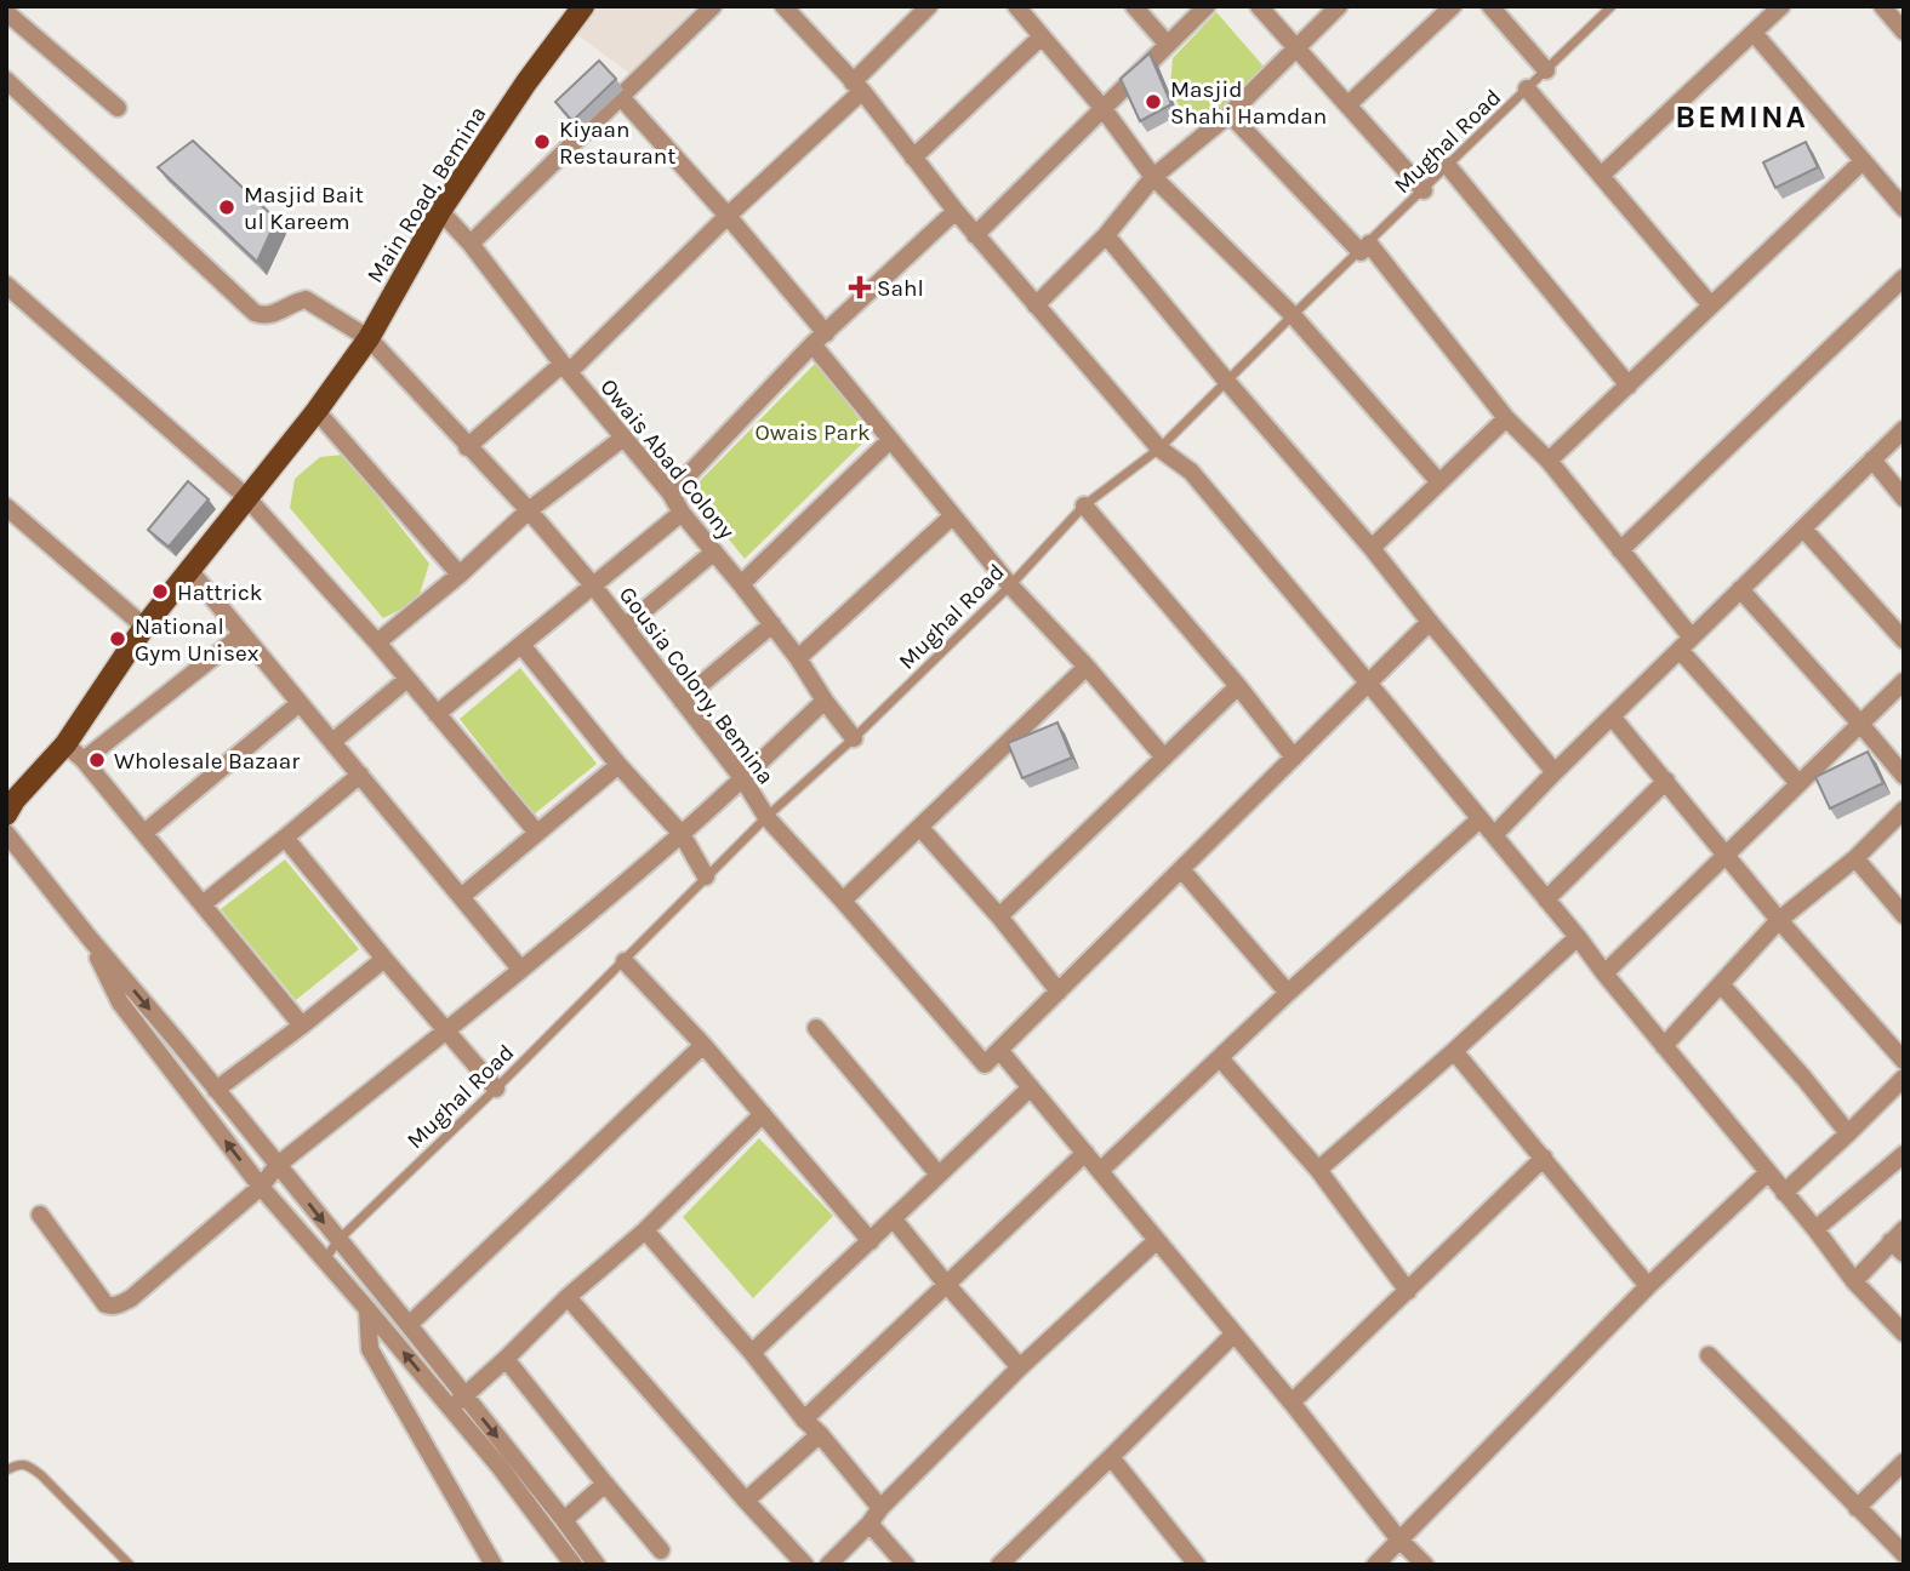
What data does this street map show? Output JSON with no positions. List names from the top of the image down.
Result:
{
  "streets": {
    "main road": ["Main Road, Bemina"],
    "street": ["Owais Abad Colony", "Gousia Colony, Bemina"],
    "lane": ["Mughal Road"]
  },
  "crossings": [
    ["Mughal Road", "Owais Abad Colony"],
    ["Mughal Road", "Gousia Colony, Bemina"],
    ["Main Road, Bemina", "Owais Abad Colony"],
    ["Main Road, Bemina", "Gousia Colony, Bemina"]
  ],
  "districts": ["BEMINA"],
  "parks": ["Owais Park"],
  "places": {
    "other": [
      "Masjid Shahi Hamdan",
      "Kiyaan Restaurant",
      "Masjid Bait ul Kareem",
      "Hattrick",
      "National Gym Unisex",
      "Wholesale Bazaar"
    ],
    "health": ["Sahl"]
  }
}
